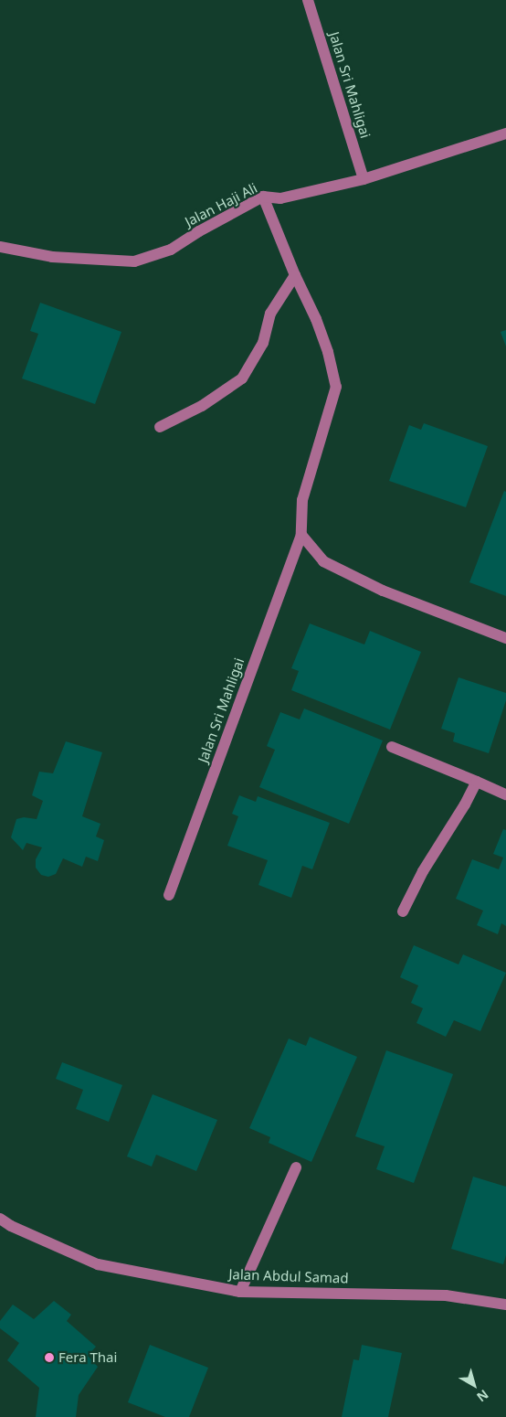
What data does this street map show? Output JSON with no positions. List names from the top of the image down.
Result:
{
  "streets": {
    "street": ["Jalan Sri Mahligai", "Jalan Haji Ali", "Jalan Abdul Samad"]
  },
  "crossings": [
    ["Jalan Sri Mahligai", "Jalan Haji Ali"]
  ],
  "places": ["Fera Thai"],
  "north": "bottom right"
}
